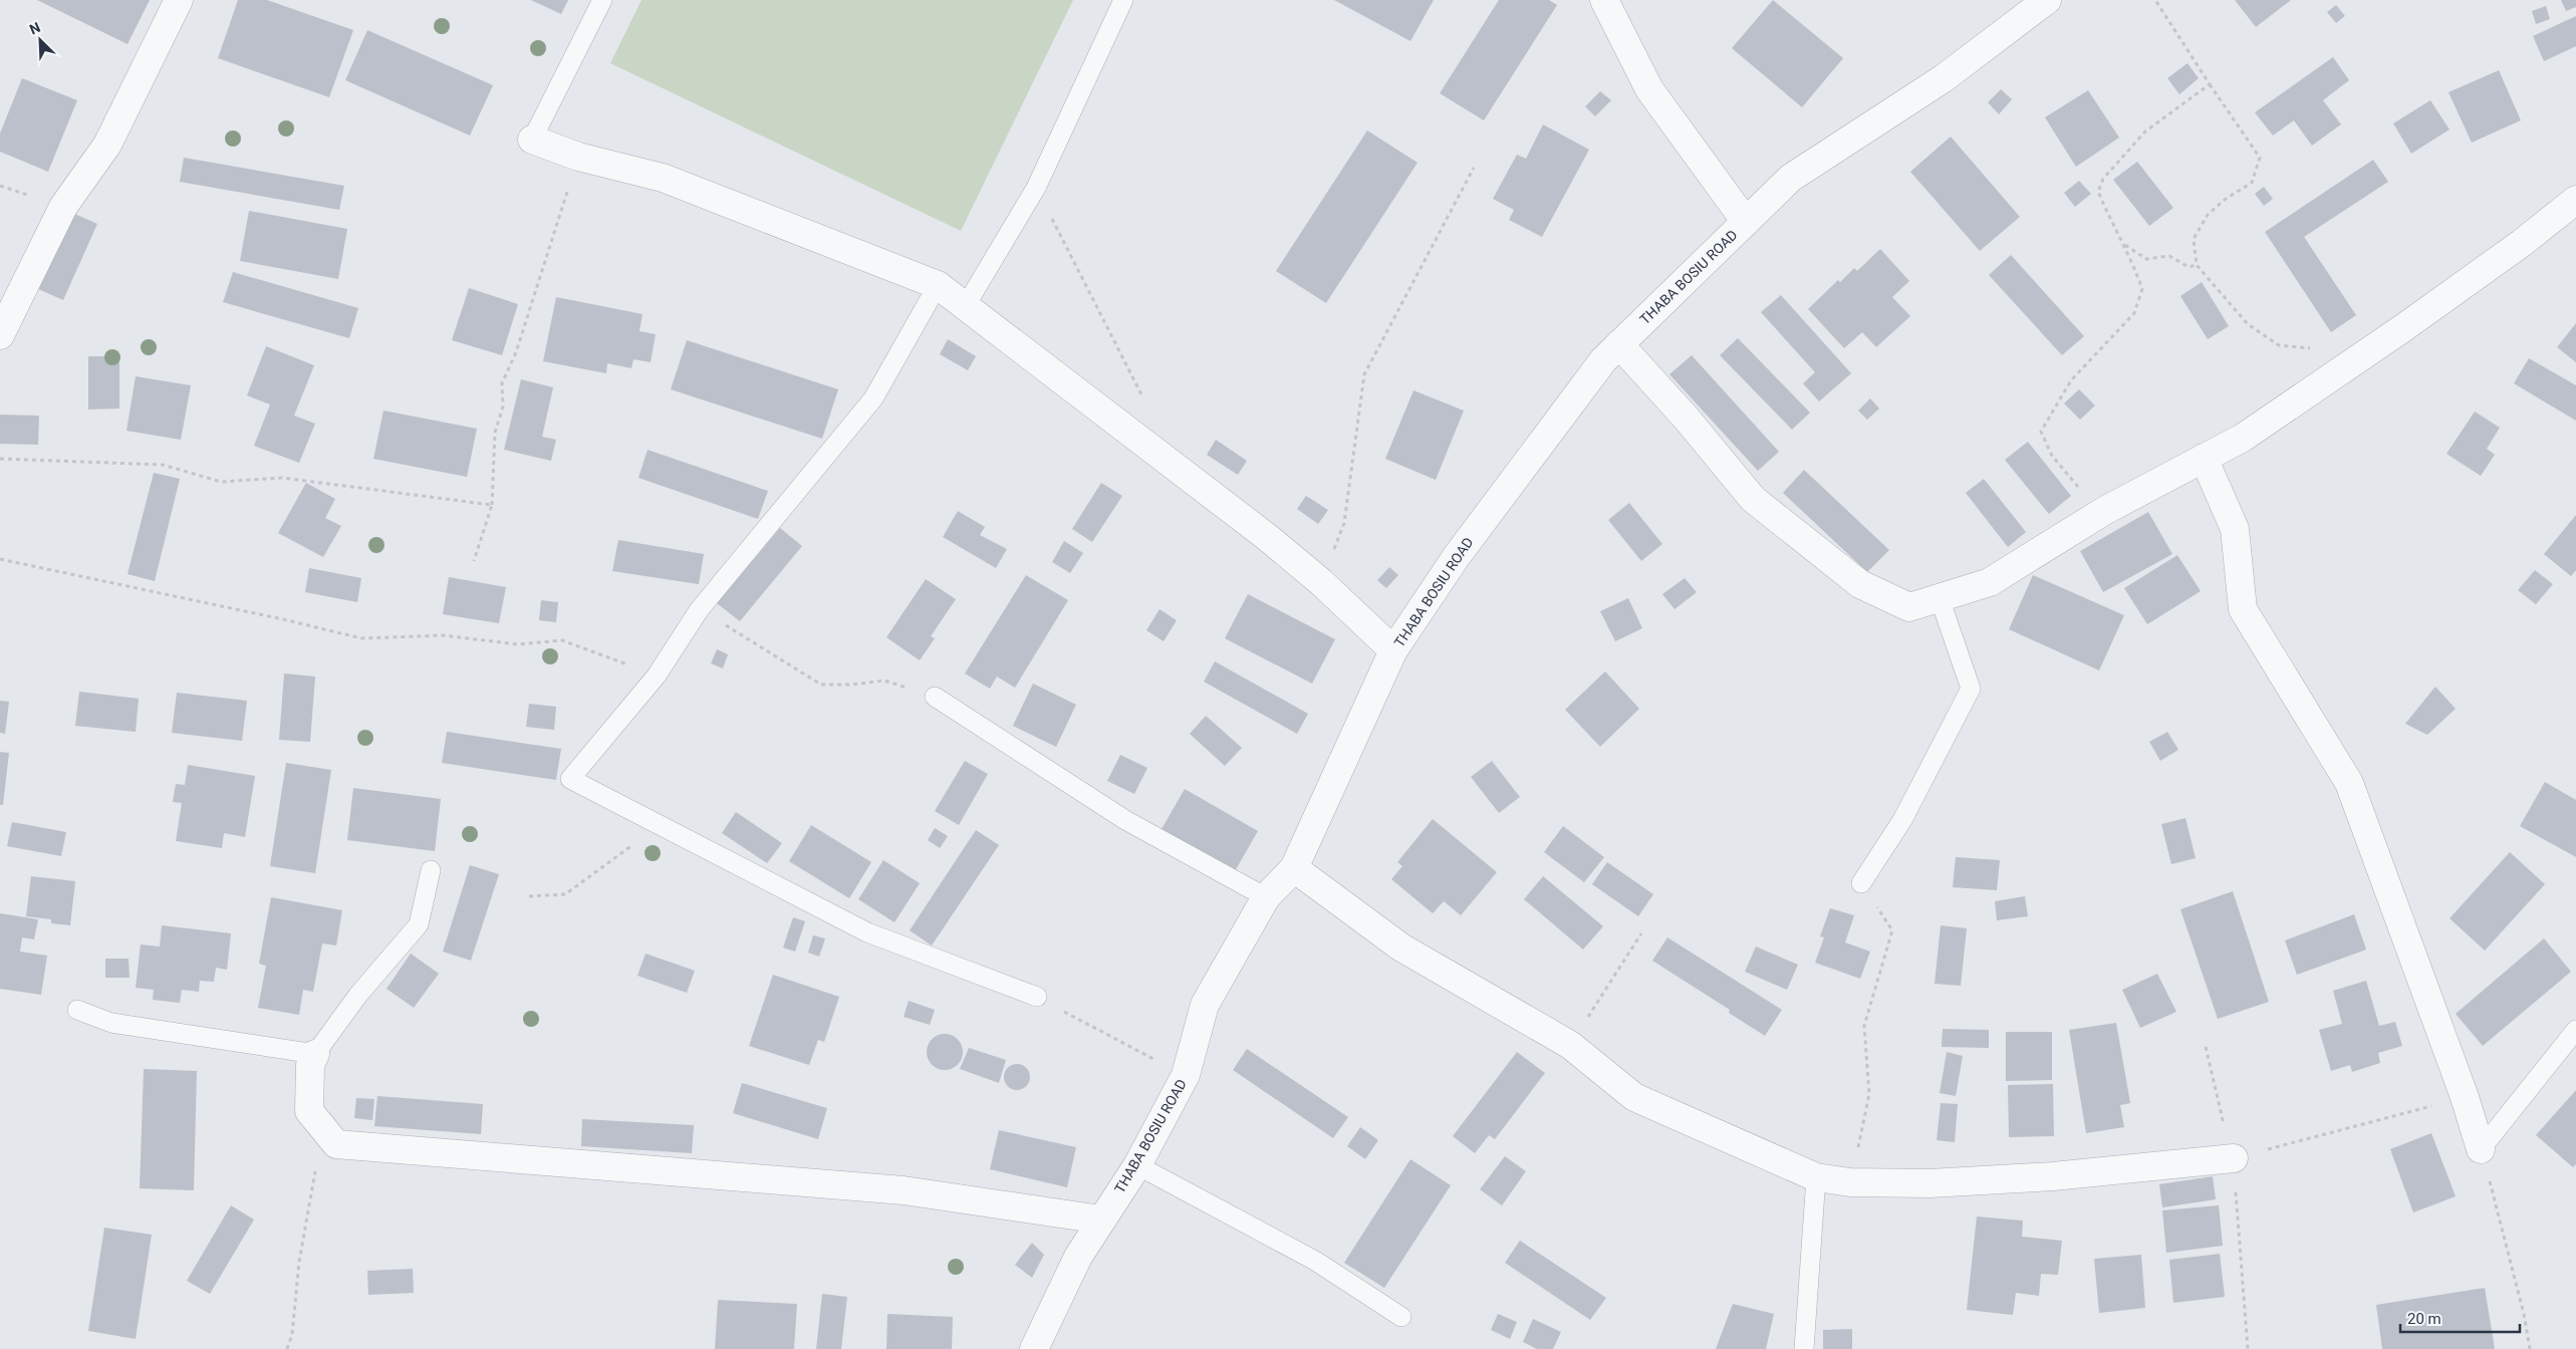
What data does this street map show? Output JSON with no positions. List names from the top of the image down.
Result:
{
  "streets": {
    "street": ["THABA BOSIU ROAD"]
  },
  "scale_bar": "20 m",
  "north": "top left"
}
